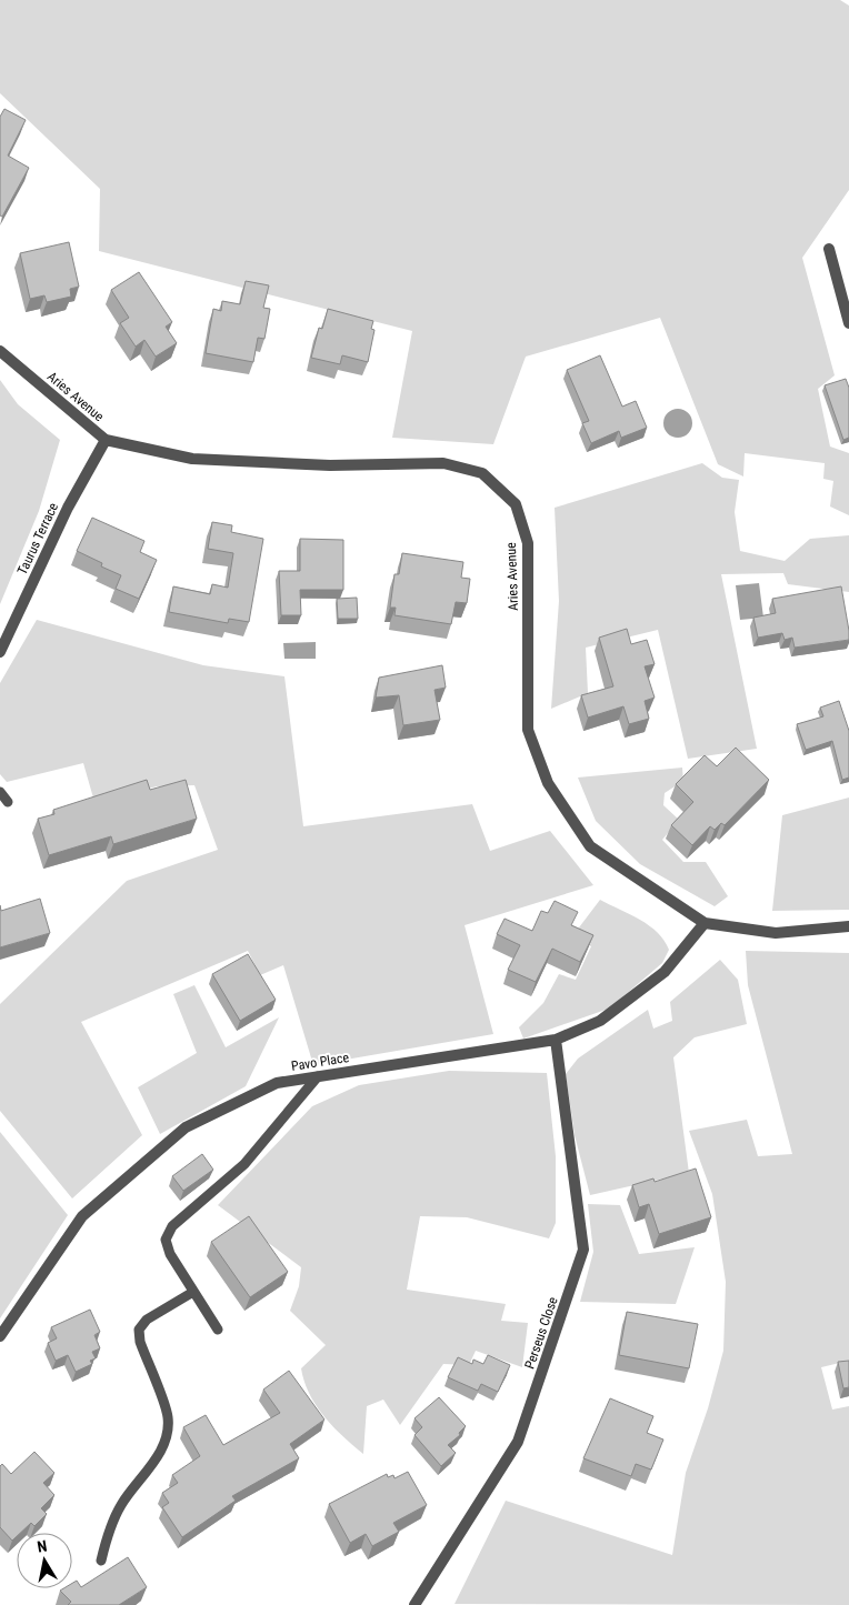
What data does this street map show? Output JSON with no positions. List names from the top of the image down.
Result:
{
  "streets": {
    "street": [
      "Aries Avenue",
      "Taurus Terrace",
      "Pavo Place",
      "Perseus Close"
    ]
  },
  "crossings": [
    ["Aries Avenue", "Taurus Terrace"],
    ["Aries Avenue", "Pavo Place"],
    ["Pavo Place", "Perseus Close"]
  ],
  "north": "top"
}
